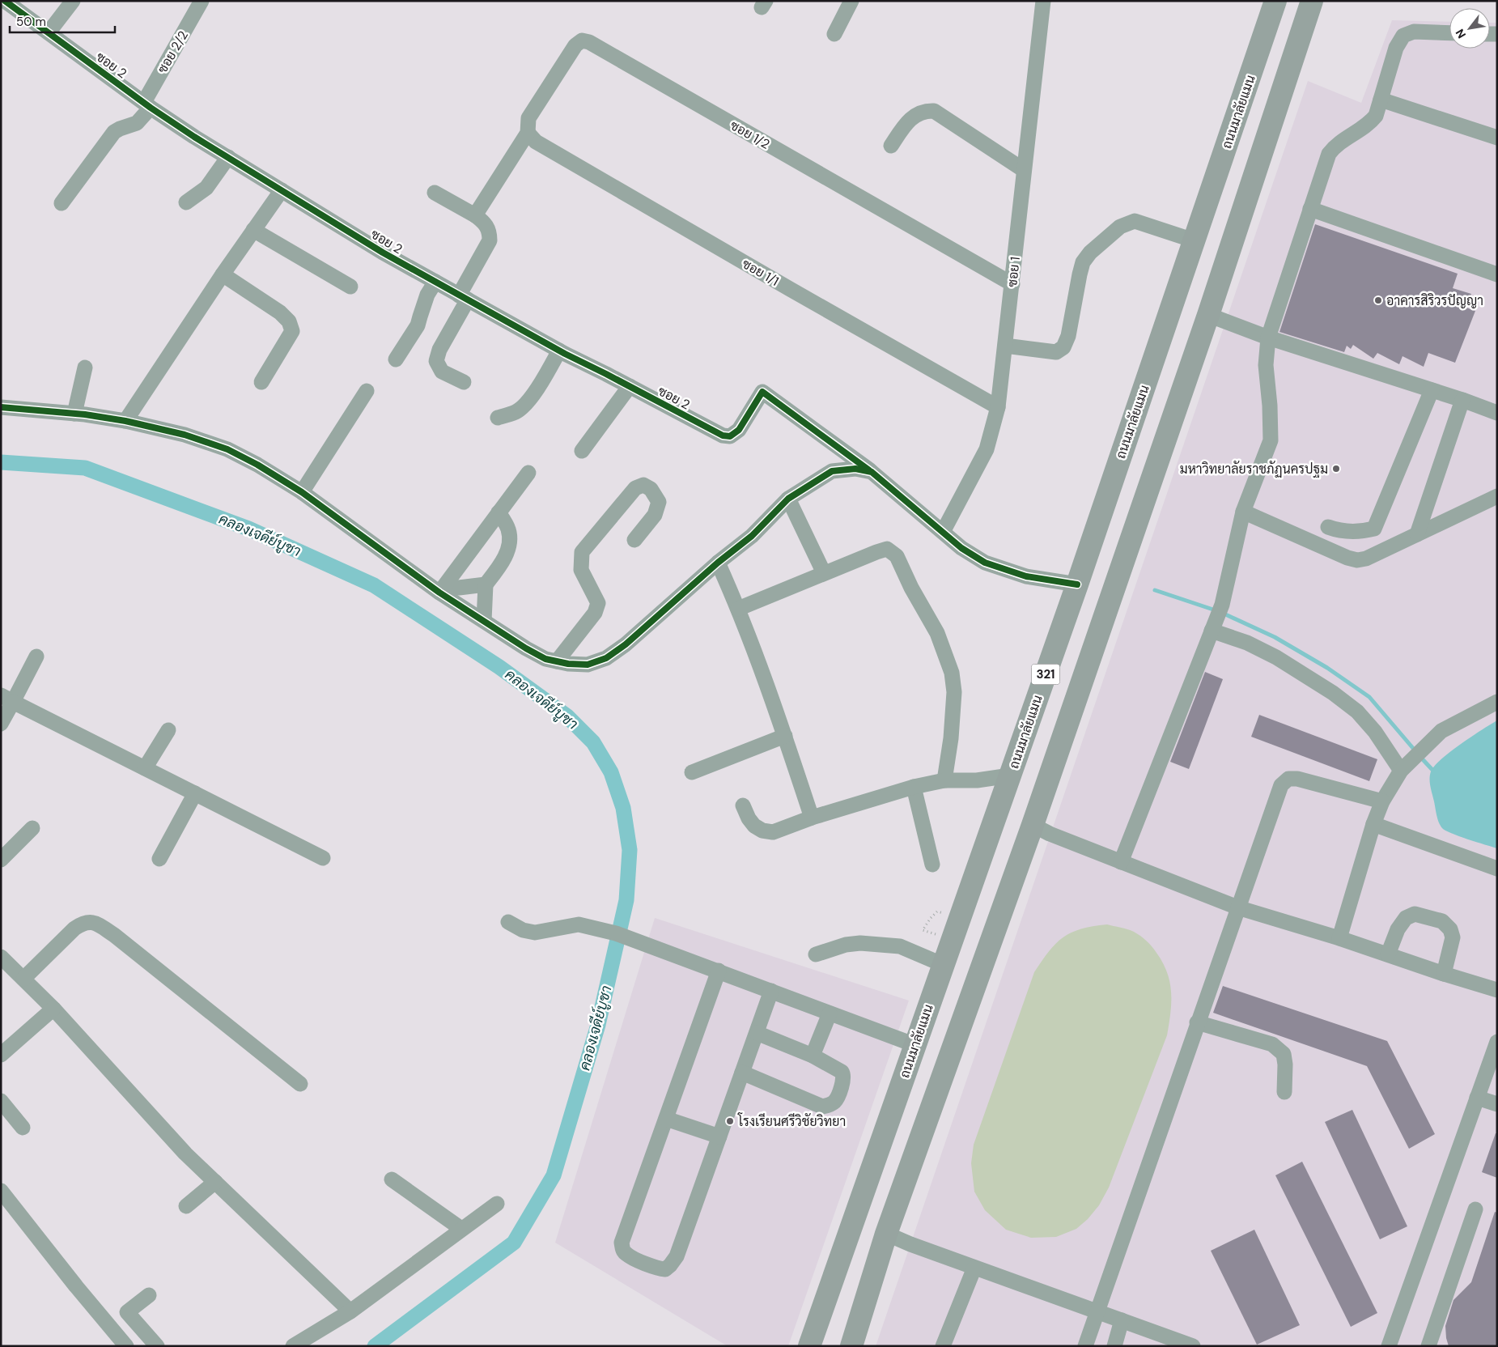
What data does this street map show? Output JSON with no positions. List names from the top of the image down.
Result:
{
  "streets": {
    "highway": ["ถนนมาลัยแมน", "321"],
    "street": [
      "ซอย 2/2",
      "ซอย 2",
      "ซอย 1/2",
      "ซอย 1/1",
      "ซอย 1"
    ]
  },
  "crossings": [
    ["ซอย 2/2", "ซอย 2"],
    ["ซอย 1/2", "ซอย 1/1"],
    ["ซอย 1/2", "ซอย 1"],
    ["ซอย 1/1", "ซอย 1"]
  ],
  "water": ["คลองเจดีย์บูชา"],
  "places": ["อาคารสิริวรปัญญา", "มหาวิทยาลัยราชภัฏนครปฐม", "โรงเรียนศรีวิชัยวิทยา"],
  "scale_bar": "50 m",
  "north": "bottom left"
}
